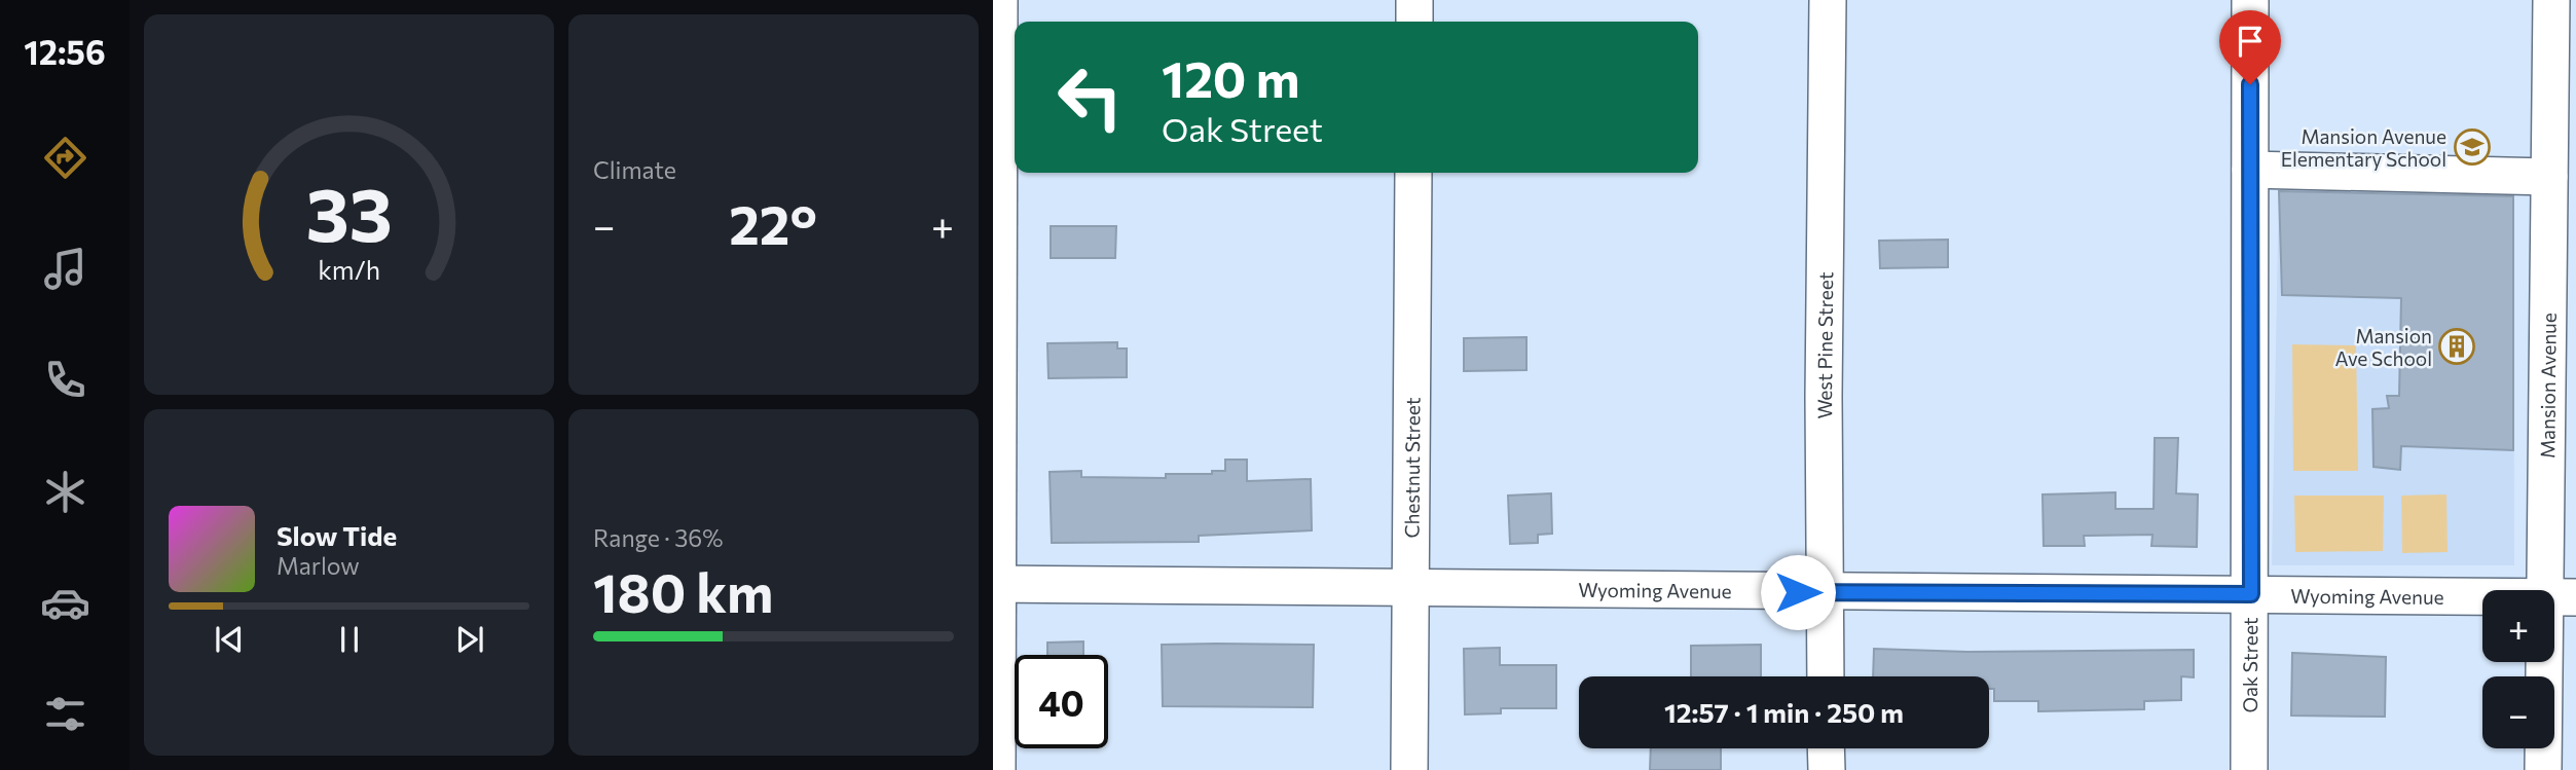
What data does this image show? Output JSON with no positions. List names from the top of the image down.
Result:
{
  "streets": {
    "street": [
      "West Pine Street",
      "Mansion Avenue",
      "Chestnut Street",
      "Wyoming Avenue",
      "Oak Street"
    ]
  },
  "crossings": [
    ["West Pine Street", "Wyoming Avenue"],
    ["Mansion Avenue", "Wyoming Avenue"],
    ["Chestnut Street", "Wyoming Avenue"],
    ["Wyoming Avenue", "Oak Street"]
  ],
  "places": {
    "school or university": ["Mansion Avenue Elementary School"],
    "building": ["Mansion Ave School"]
  },
  "page": {
    "tabs": "12:56",
    "tile": [
      "Climate",
      ["Range · 36%", "180 km"]
    ],
    "turn": ["120 m", "Oak Street"],
    "heat": ["−", "22°", "+"],
    "song": ["Slow Tide", "Marlow"],
    "map_buttons": ["+", "−"],
    "limit": "40",
    "trip": "12:57 · 1 min · 250 m",
    "gauge": ["33", "km/h"]
  }
}
